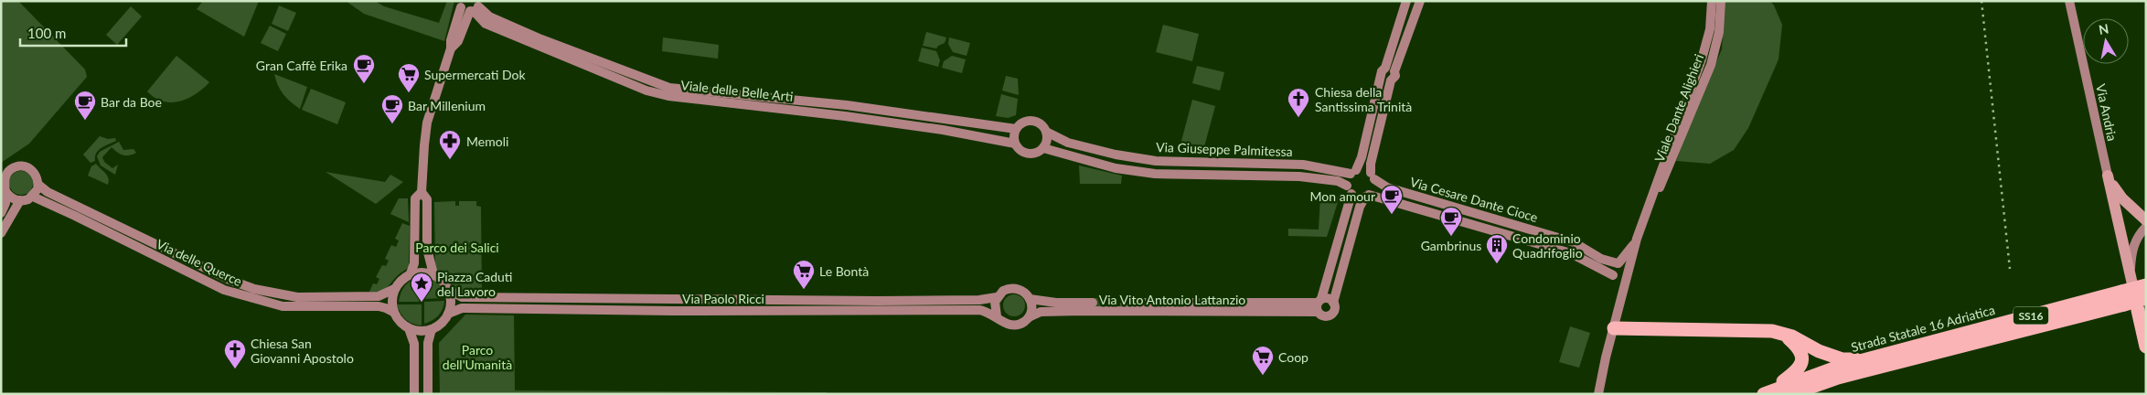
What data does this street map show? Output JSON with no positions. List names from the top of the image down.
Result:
{
  "streets": {
    "highway": ["SS16", "Strada Statale 16 Adriatica"],
    "street": [
      "Viale delle Belle Arti",
      "Viale Dante Alighieri",
      "Via Andria",
      "Via Giuseppe Palmitessa",
      "Via Cesare Dante Cioce",
      "Via delle Querce",
      "Via Paolo Ricci",
      "Via Vito Antonio Lattanzio"
    ]
  },
  "crossings": [
    ["Viale delle Belle Arti", "Via Giuseppe Palmitessa"],
    ["Viale Dante Alighieri", "Via Cesare Dante Cioce"],
    ["Via Giuseppe Palmitessa", "Via Cesare Dante Cioce"],
    ["Via delle Querce", "Via Paolo Ricci"],
    ["Via Paolo Ricci", "Via Vito Antonio Lattanzio"]
  ],
  "parks": ["Parco dei Salici", "Parco dell'Umanità"],
  "places": {
    "cafe": [
      "Gran Caffè Erika",
      "Bar da Boe",
      "Bar Millenium",
      "Mon amour",
      "Gambrinus"
    ],
    "supermarket": ["Supermercati Dok", "Le Bontà", "Coop"],
    "church": ["Chiesa della Santissima Trinità", "Chiesa San Giovanni Apostolo"],
    "pharmacy": ["Memoli"],
    "building": ["Condominio Quadrifoglio"],
    "place": ["Piazza Caduti del Lavoro"]
  },
  "scale_bar": "100 m",
  "north": "top"
}
